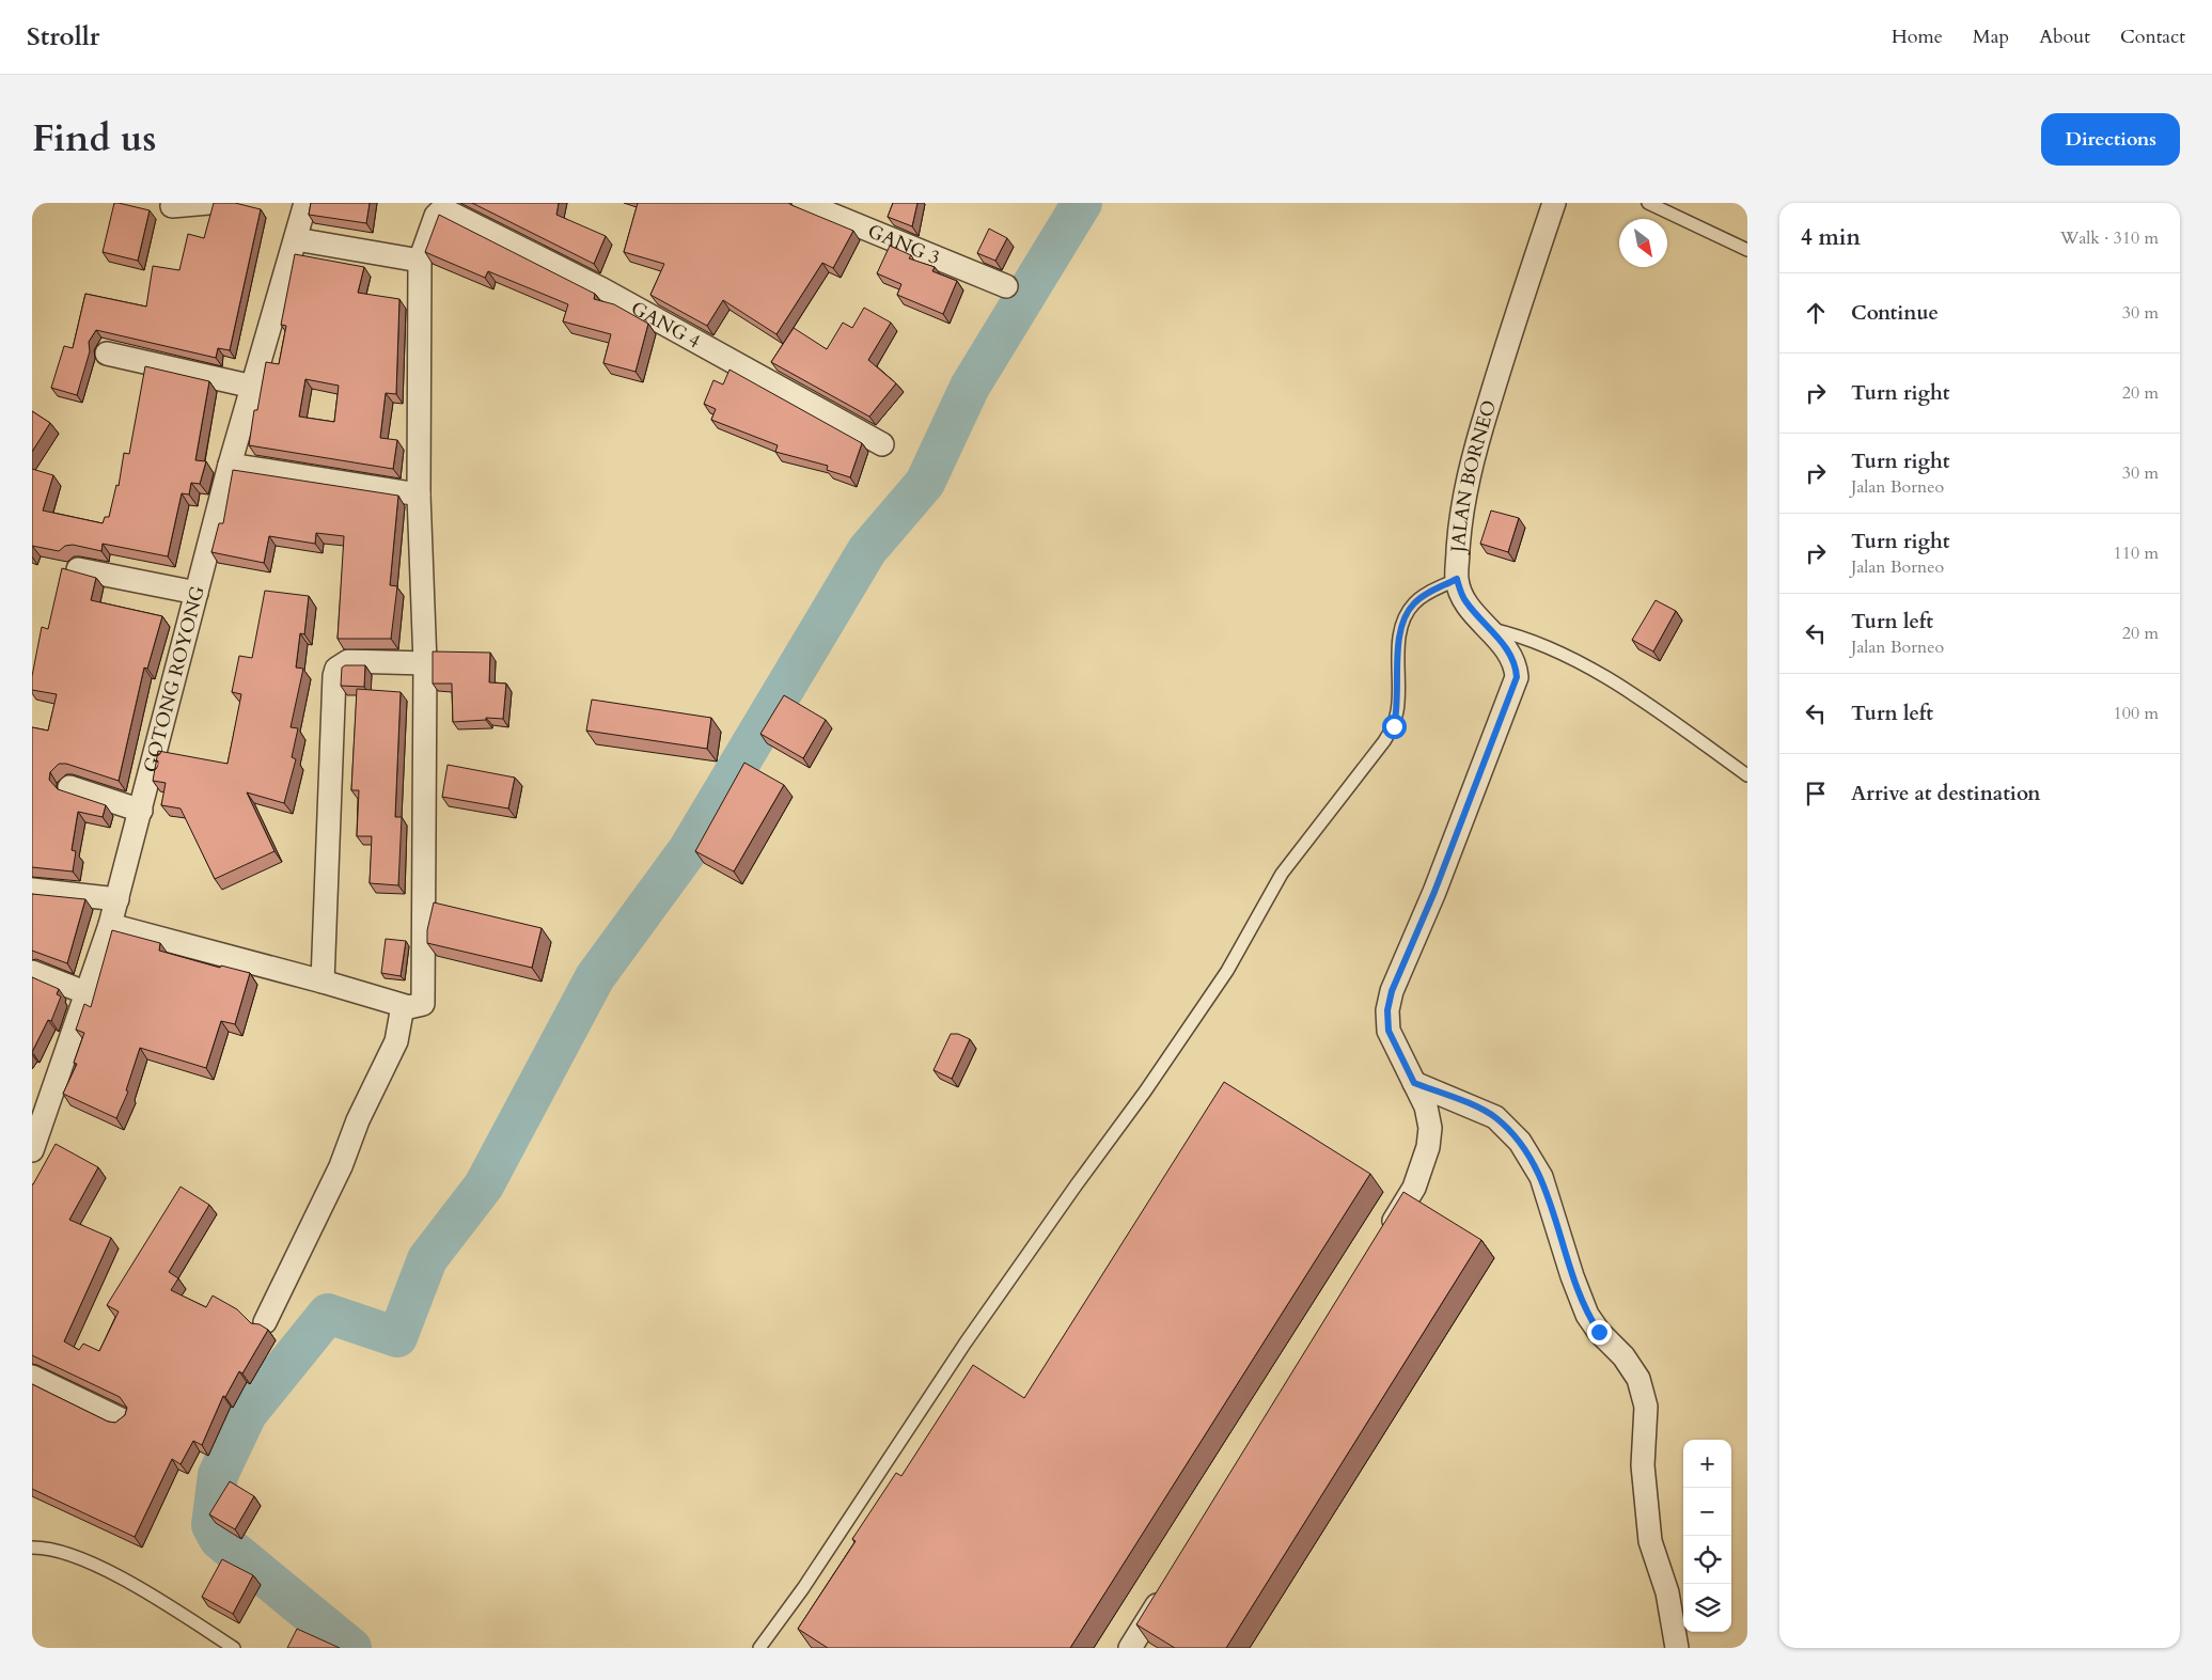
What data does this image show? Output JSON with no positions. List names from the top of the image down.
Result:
{
  "streets": {
    "street": [
      "GANG 3",
      "GANG 4",
      "JALAN BORNEO",
      "GOTONG ROYONG"
    ]
  },
  "north": "bottom right",
  "page": {
    "header": "Strollr",
    "nav": [
      "Home",
      "Map",
      "About",
      "Contact"
    ],
    "title": "Find us",
    "buttons": "Directions",
    "heading": ["4 min", "Walk · 310 m"],
    "list": [
      ["Continue", "30 m"],
      ["Turn right", "20 m"],
      ["Turn right", "Jalan Borneo", "30 m"],
      ["Turn right", "Jalan Borneo", "110 m"],
      ["Turn left", "Jalan Borneo", "20 m"],
      ["Turn left", "100 m"],
      "Arrive at destination"
    ],
    "map_buttons": ["+", "−"]
  }
}
